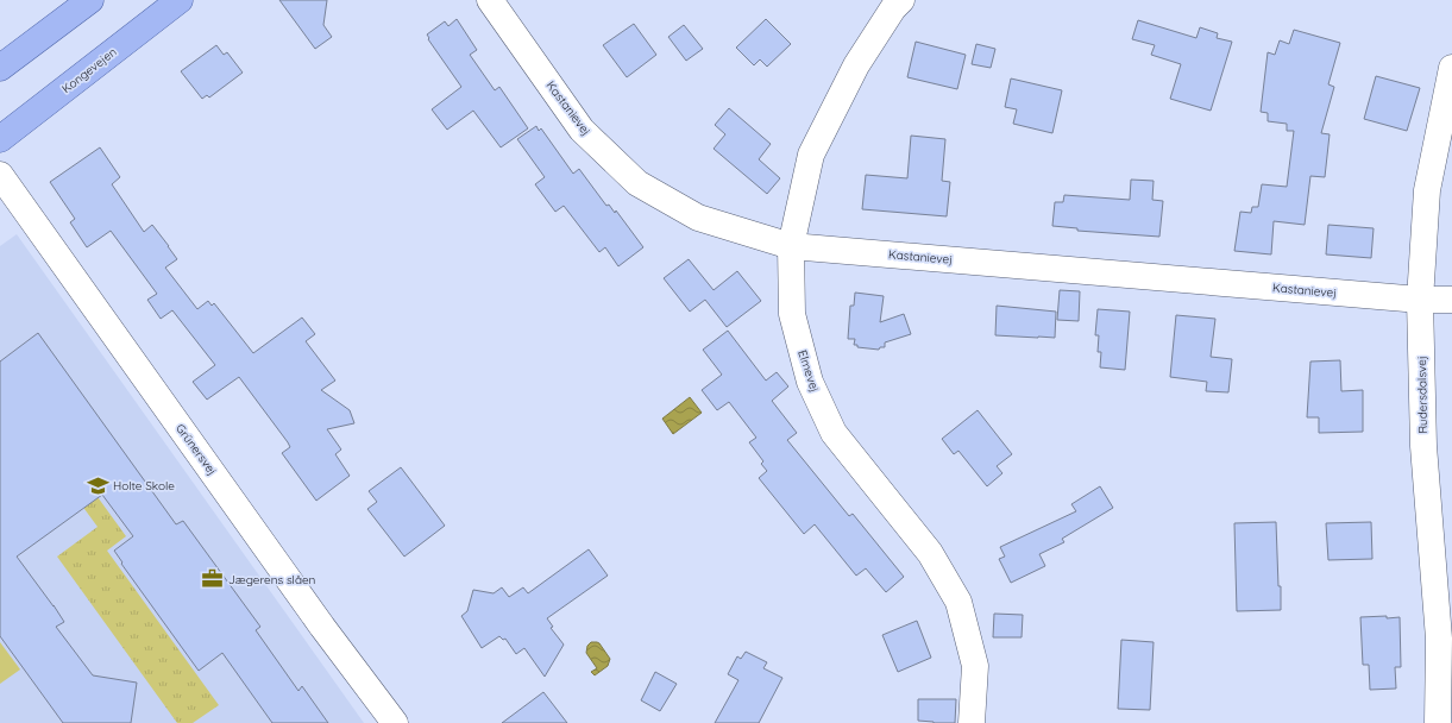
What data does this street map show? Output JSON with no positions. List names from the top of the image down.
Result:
{
  "streets": {
    "main road": ["Kongevejen"],
    "street": [
      "Kastanievej",
      "Elmevej",
      "Rudersdalsvej",
      "Grünersvej"
    ]
  },
  "crossings": [
    ["Kastanievej", "Elmevej"],
    ["Kastanievej", "Rudersdalsvej"]
  ],
  "places": {
    "school or university": ["Holte Skole"],
    "office": ["Jægerens slåen"]
  }
}
